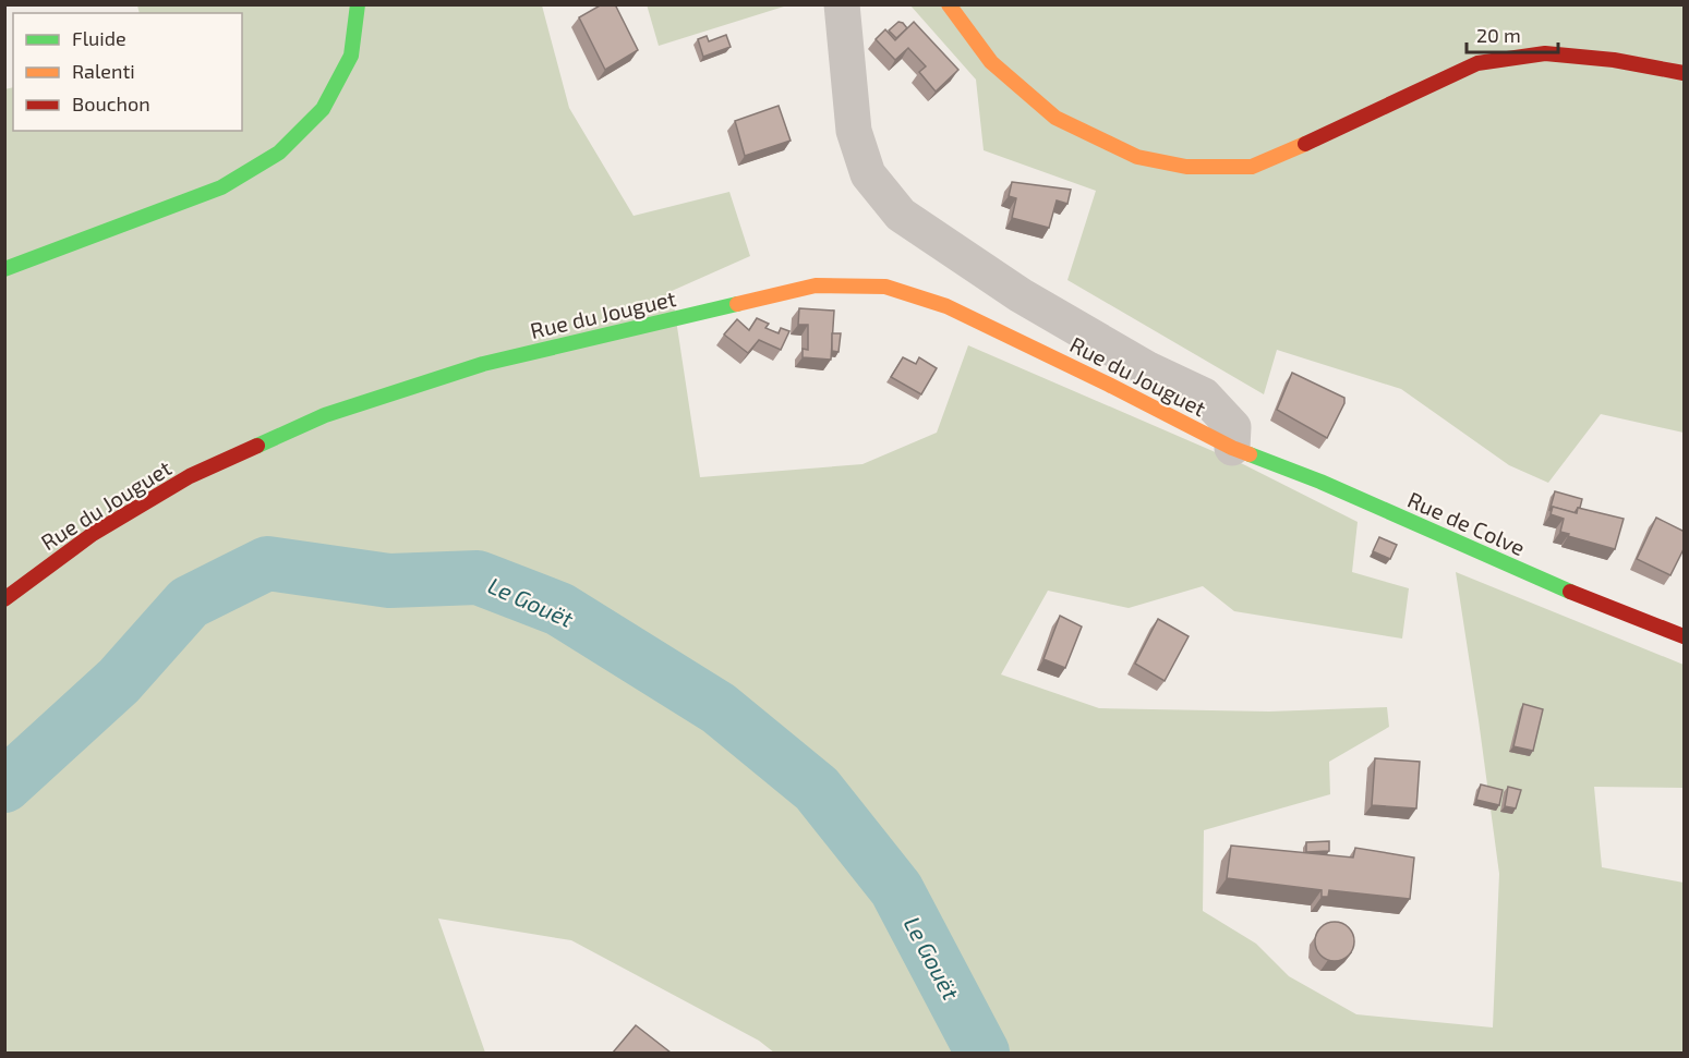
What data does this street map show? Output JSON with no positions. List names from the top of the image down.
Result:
{
  "streets": {
    "street": ["Rue du Jouguet", "Rue de Colve"]
  },
  "crossings": [
    ["Rue du Jouguet", "Rue de Colve"]
  ],
  "water": ["Le Gouët"],
  "legend": ["Fluide", "Ralenti", "Bouchon"],
  "scale_bar": "20 m"
}
